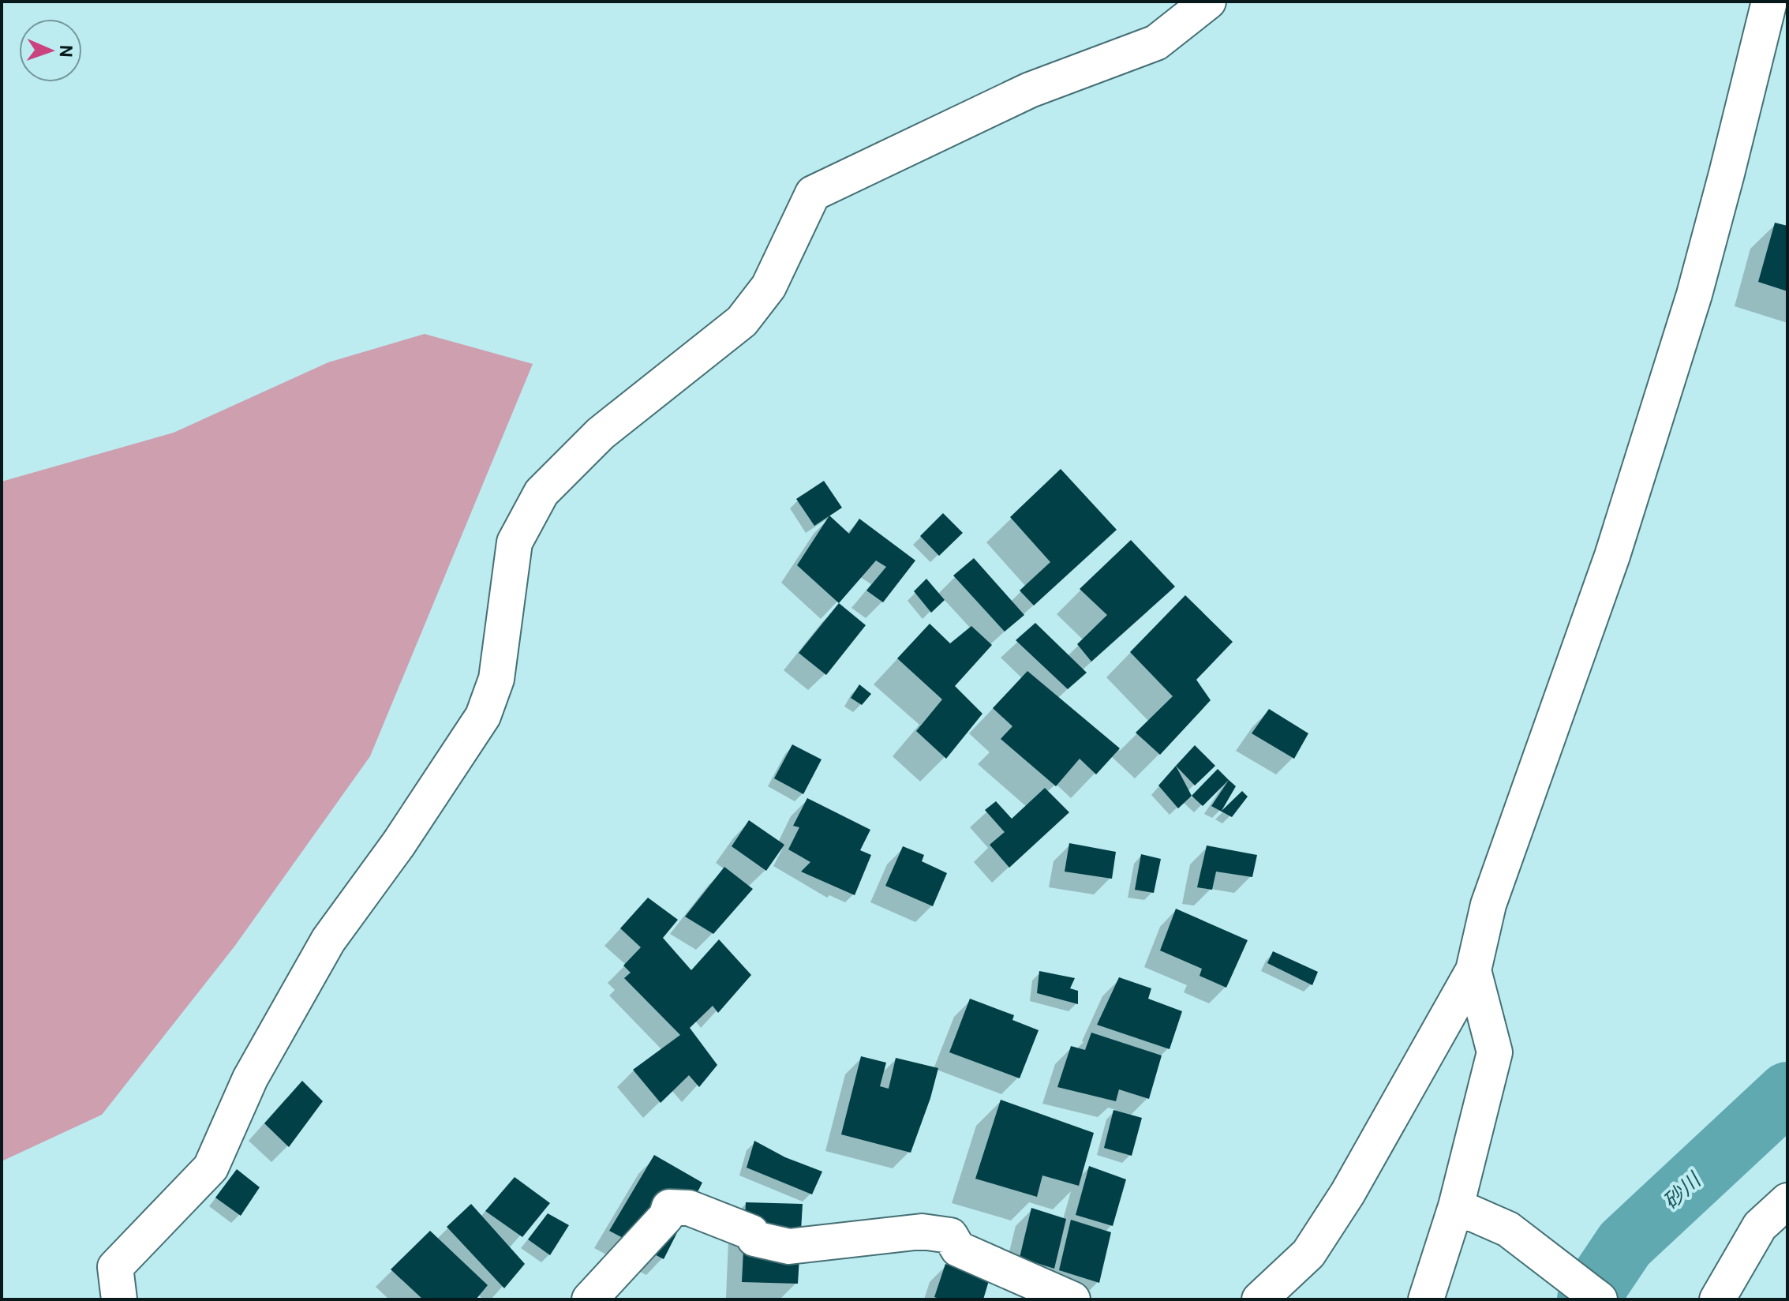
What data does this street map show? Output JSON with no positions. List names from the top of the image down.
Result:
{
  "water": ["砂川"],
  "north": "right"
}
